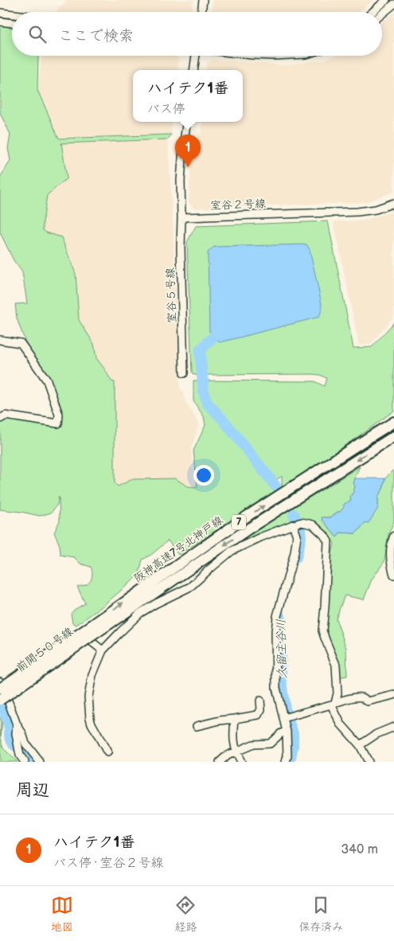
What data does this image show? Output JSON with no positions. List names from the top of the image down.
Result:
{
  "streets": {
    "highway": ["7", "阪神高速7号北神戸線"],
    "street": ["室谷２号線", "室谷５号線", "前開５０号線"]
  },
  "crossings": [
    ["室谷２号線", "室谷５号線"],
    ["阪神高速7号北神戸線", "前開５０号線"]
  ],
  "water": ["久留主谷川"],
  "page": {
    "search": "ここで検索",
    "popup": ["ハイテク1番", "バス停"],
    "pins": "1",
    "heading": "周辺",
    "list": [
      {
        "mark": "1",
        "name": "ハイテク1番",
        "note": "バス停 · 室谷２号線",
        "value": "340 m"
      }
    ],
    "nav": ["地図", "経路", "保存済み"]
  }
}
